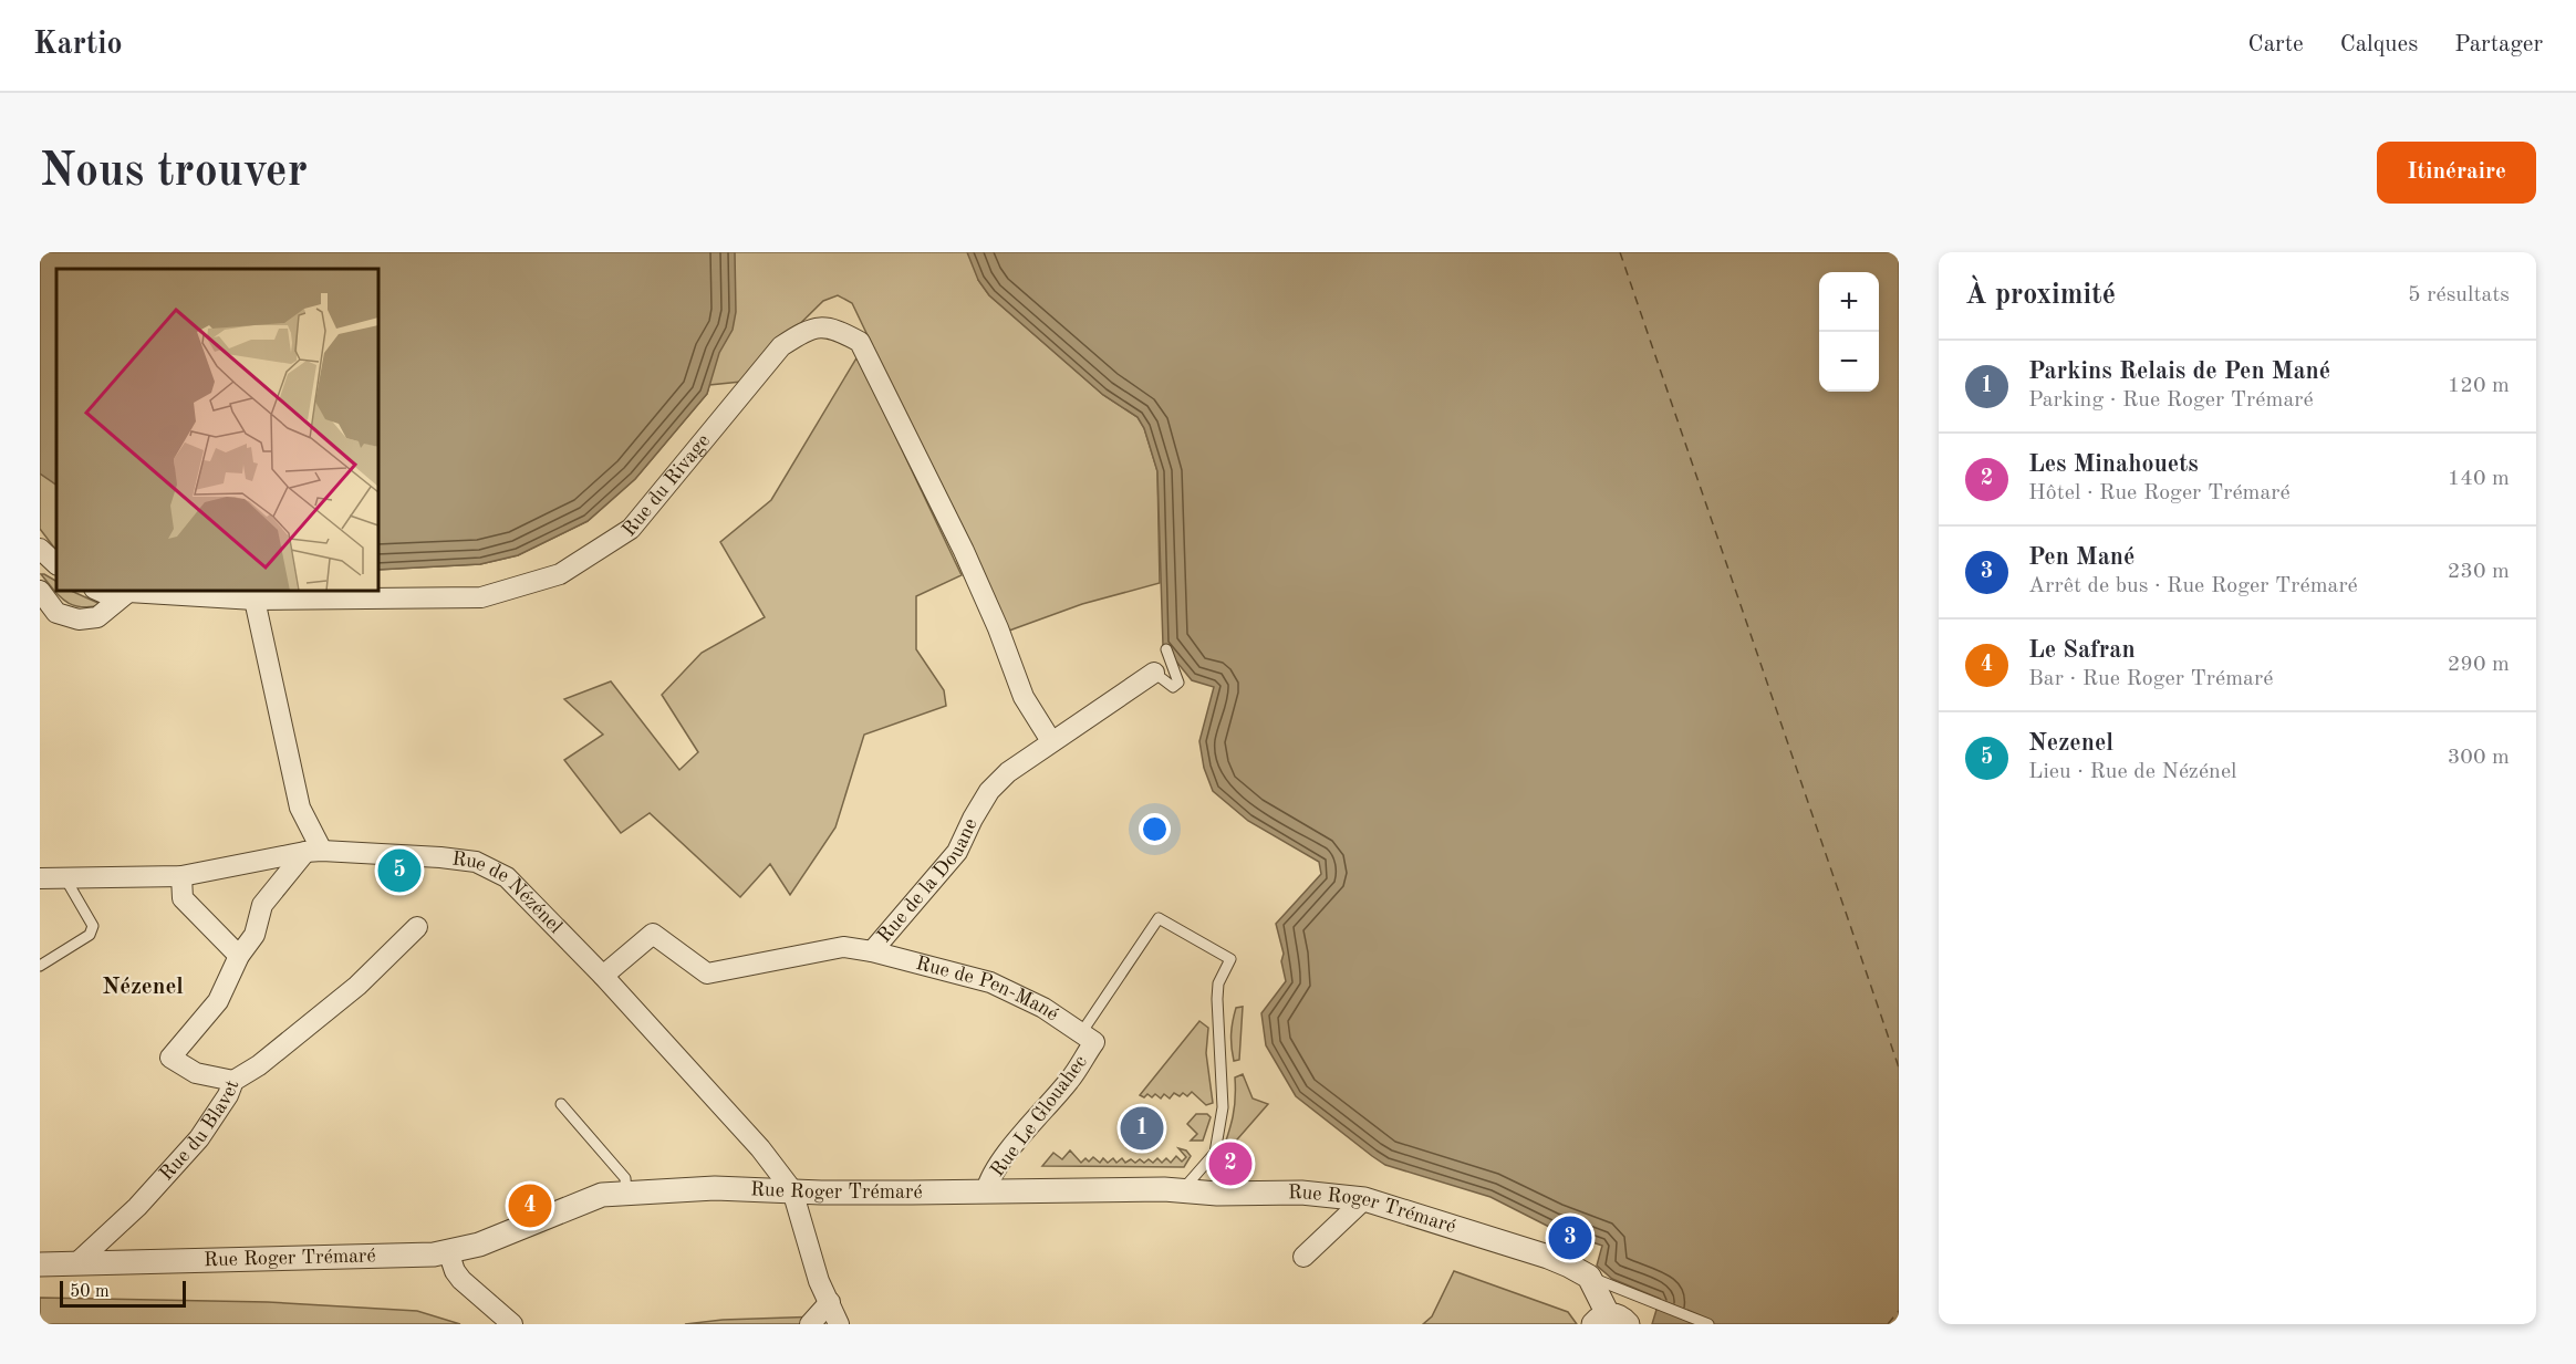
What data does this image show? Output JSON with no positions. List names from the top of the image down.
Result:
{
  "streets": {
    "street": [
      "Rue du Rivage",
      "Rue de la Douane",
      "Rue de Nézénel",
      "Rue de Pen-Mané",
      "Rue Le Glouahec",
      "Rue du Blavet",
      "Rue Roger Trémaré"
    ]
  },
  "crossings": [
    ["Rue du Rivage", "Rue de la Douane"],
    ["Rue de la Douane", "Rue de Nézénel"],
    ["Rue de la Douane", "Rue de Pen-Mané"],
    ["Rue de Nézénel", "Rue Roger Trémaré"],
    ["Rue de Pen-Mané", "Rue Le Glouahec"],
    ["Rue Le Glouahec", "Rue Roger Trémaré"],
    ["Rue du Blavet", "Rue Roger Trémaré"]
  ],
  "districts": ["Nézenel"],
  "scale_bar": "50 m",
  "page": {
    "header": "Kartio",
    "nav": ["Carte", "Calques", "Partager"],
    "buttons": "Itinéraire",
    "title": "Nous trouver",
    "heading": ["À proximité", "5 résultats"],
    "map_buttons": ["+", "−"],
    "list": [
      {
        "mark": "1",
        "name": "Parkins Relais de Pen Mané",
        "note": "Parking · Rue Roger Trémaré",
        "value": "120 m"
      },
      {
        "mark": "2",
        "name": "Les Minahouets",
        "note": "Hôtel · Rue Roger Trémaré",
        "value": "140 m"
      },
      {
        "mark": "3",
        "name": "Pen Mané",
        "note": "Arrêt de bus · Rue Roger Trémaré",
        "value": "230 m"
      },
      {
        "mark": "4",
        "name": "Le Safran",
        "note": "Bar · Rue Roger Trémaré",
        "value": "290 m"
      },
      {
        "mark": "5",
        "name": "Nezenel",
        "note": "Lieu · Rue de Nézénel",
        "value": "300 m"
      }
    ],
    "pins": [
      "5",
      "1",
      "2",
      "4",
      "3"
    ],
    "scale": "50 m"
  }
}
